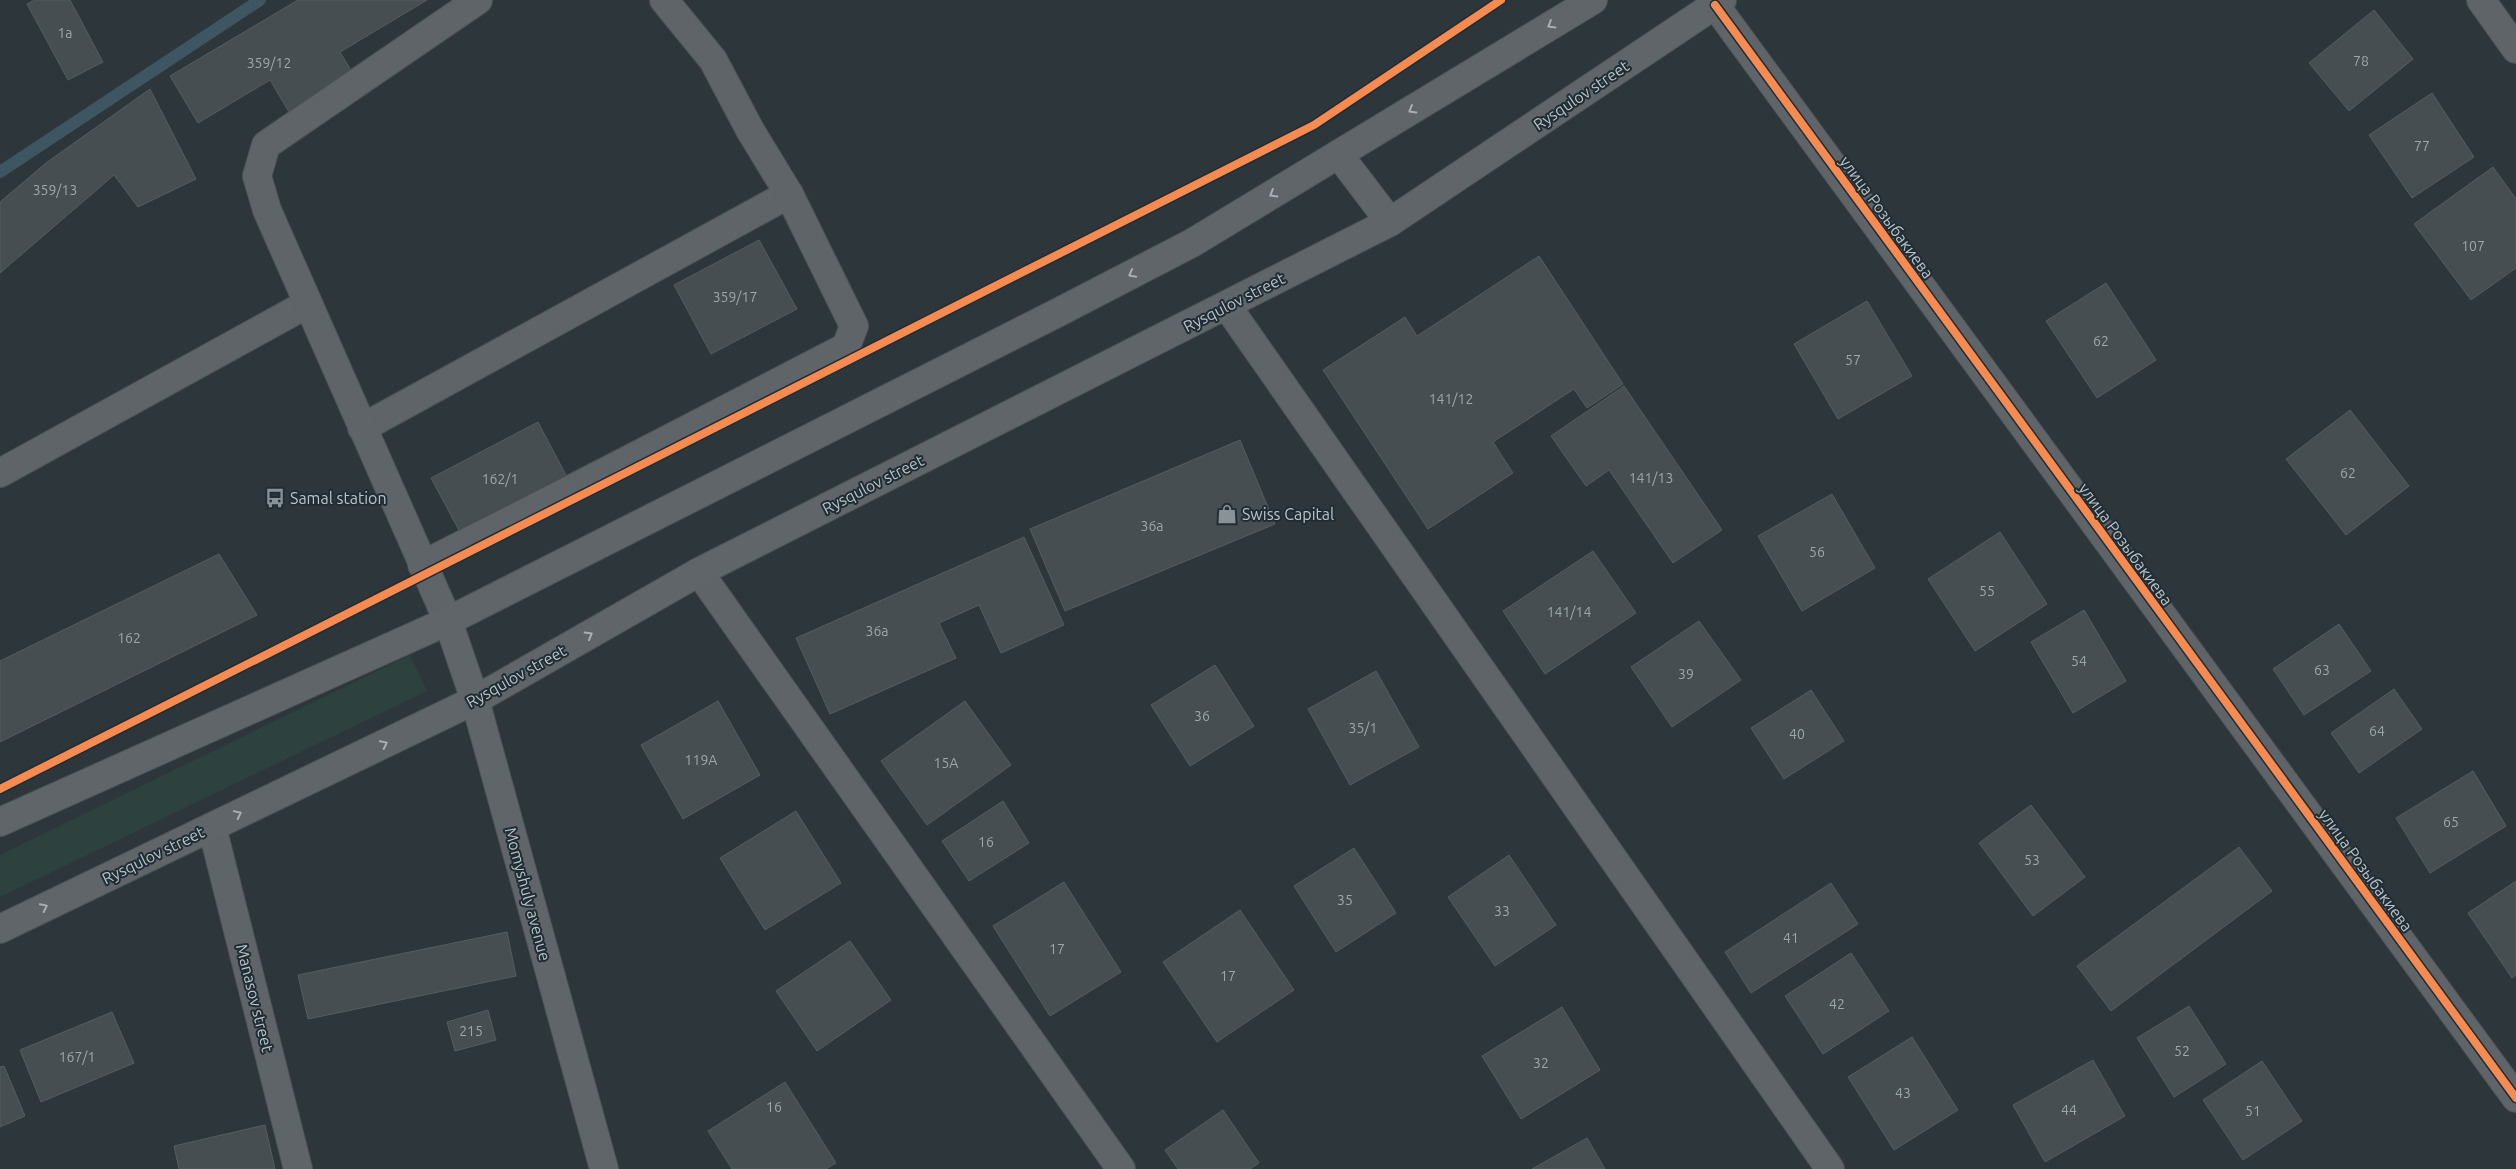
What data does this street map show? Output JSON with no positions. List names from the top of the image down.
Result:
{
  "streets": {
    "main road": ["Rysqulov street", "Momyshuly avenue"],
    "street": ["улица Розыбакиева", "Manasov street"]
  },
  "crossings": [
    ["Rysqulov street", "улица Розыбакиева"],
    ["Rysqulov street", "Momyshuly avenue"],
    ["Rysqulov street", "Manasov street"]
  ],
  "places": {
    "bus stop": ["Samal station"],
    "shop": ["Swiss Capital"]
  },
  "house_numbers": [
    "1а",
    "78",
    "359/12",
    "77",
    "359/13",
    "107",
    "359/17",
    "62",
    "57",
    "141/12",
    "62",
    "141/13",
    "162/1",
    "36а",
    "56",
    "55",
    "141/14",
    "36а",
    "162",
    "54",
    "63",
    "39",
    "36",
    "35/1",
    "64",
    "40",
    "119А",
    "15А",
    "65",
    "16",
    "53",
    "35",
    "33",
    "41",
    "17",
    "17",
    "42",
    "215",
    "52",
    "167/1",
    "32",
    "43",
    "16",
    "44",
    "51"
  ]
}
